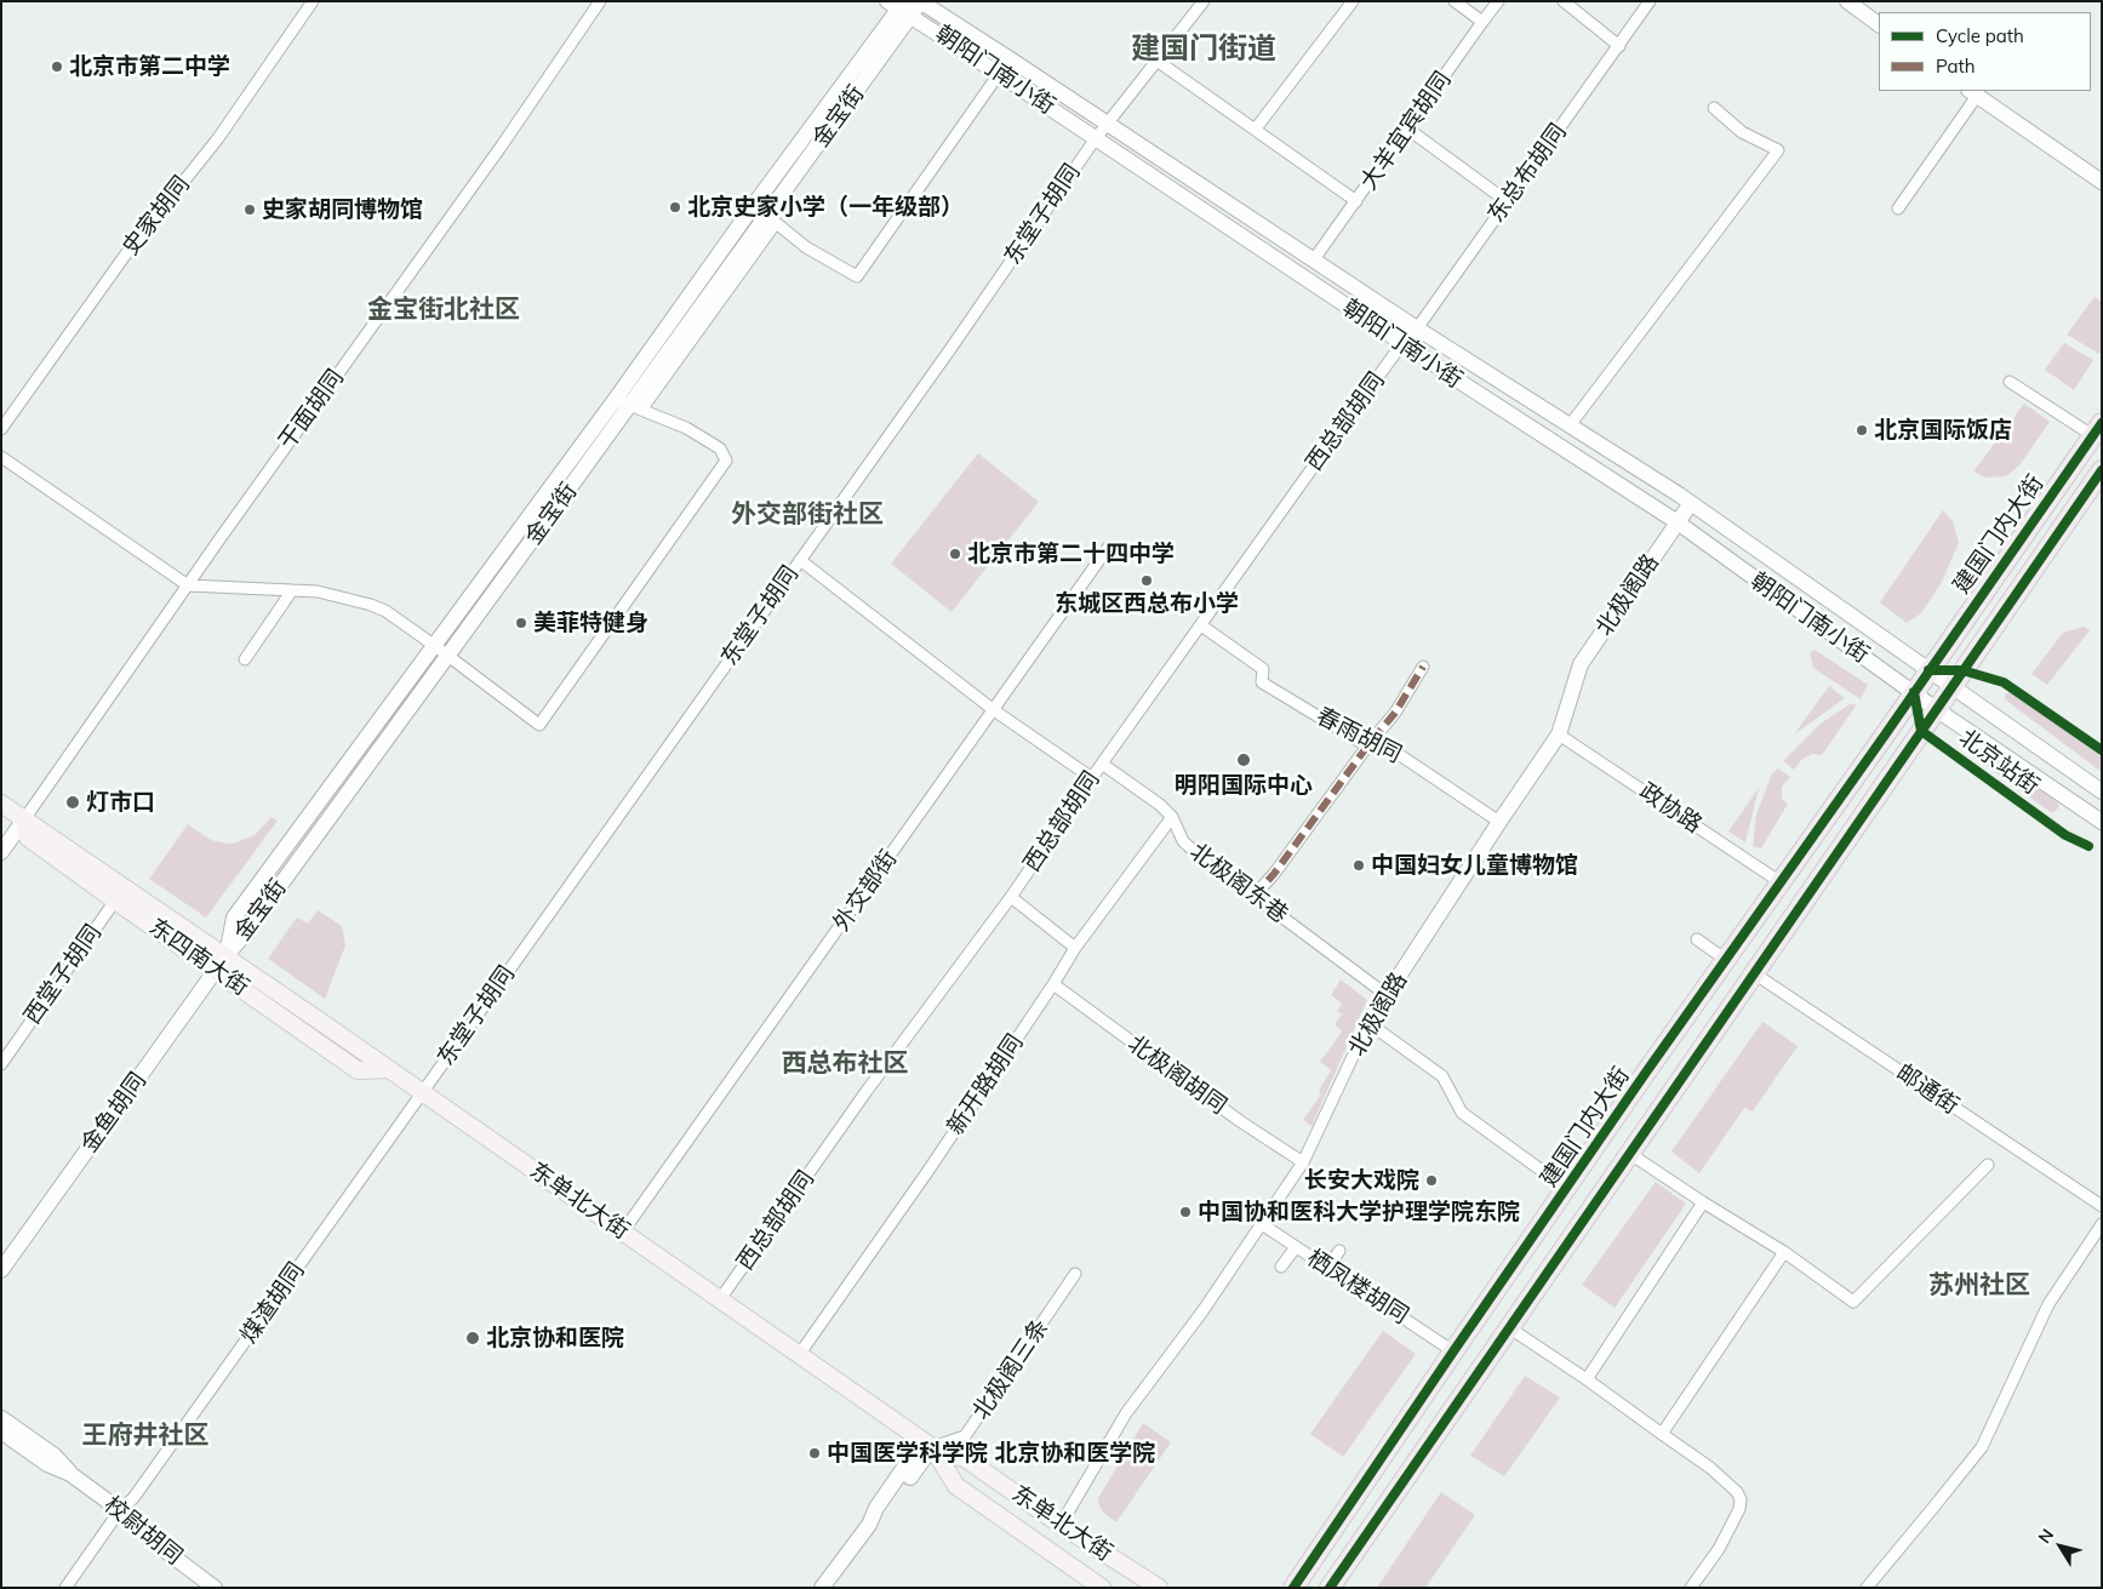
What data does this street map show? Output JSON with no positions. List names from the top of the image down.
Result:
{
  "streets": {
    "highway": ["建国门内大街"],
    "main road": [
      "朝阳门南小街",
      "金宝街",
      "北极阁路",
      "北京站街",
      "东四南大街",
      "金鱼胡同",
      "东单北大街",
      "校尉胡同"
    ],
    "street": [
      "大羊宜宾胡同",
      "东总布胡同",
      "东堂子胡同",
      "史家胡同",
      "干面胡同",
      "西总部胡同",
      "春雨胡同",
      "政协路",
      "北极阁东巷",
      "外交部街",
      "西堂子胡同",
      "北极阁胡同",
      "新开路胡同",
      "邮通街",
      "栖凤楼胡同",
      "煤渣胡同",
      "北极阁三条"
    ]
  },
  "crossings": [
    ["朝阳门南小街", "金宝街"],
    ["朝阳门南小街", "大羊宜宾胡同"],
    ["朝阳门南小街", "东总布胡同"],
    ["朝阳门南小街", "东堂子胡同"],
    ["朝阳门南小街", "西总部胡同"],
    ["朝阳门南小街", "建国门内大街"],
    ["朝阳门南小街", "北极阁路"],
    ["朝阳门南小街", "北京站街"],
    ["金宝街", "东四南大街"],
    ["金宝街", "金鱼胡同"],
    ["金宝街", "东单北大街"],
    ["东总布胡同", "西总部胡同"],
    ["东堂子胡同", "东单北大街"],
    ["东堂子胡同", "煤渣胡同"],
    ["干面胡同", "东四南大街"],
    ["西总部胡同", "春雨胡同"],
    ["西总部胡同", "北极阁东巷"],
    ["西总部胡同", "东单北大街"],
    ["建国门内大街", "北京站街"],
    ["建国门内大街", "政协路"],
    ["建国门内大街", "栖凤楼胡同"],
    ["北极阁路", "春雨胡同"],
    ["北极阁路", "政协路"],
    ["北极阁路", "北极阁东巷"],
    ["北极阁路", "北极阁胡同"],
    ["北极阁路", "东单北大街"],
    ["北极阁路", "栖凤楼胡同"],
    ["北极阁东巷", "新开路胡同"],
    ["外交部街", "东单北大街"],
    ["东四南大街", "西堂子胡同"],
    ["东四南大街", "金鱼胡同"],
    ["东四南大街", "东单北大街"],
    ["北极阁胡同", "新开路胡同"],
    ["新开路胡同", "东单北大街"],
    ["金鱼胡同", "东单北大街"],
    ["东单北大街", "煤渣胡同"],
    ["东单北大街", "北极阁三条"],
    ["煤渣胡同", "校尉胡同"]
  ],
  "districts": [
    "建国门街道",
    "金宝街北社区",
    "外交部街社区",
    "西总布社区",
    "苏州社区",
    "王府井社区"
  ],
  "places": [
    "北京市第二中学",
    "北京史家小学（一年级部）",
    "史家胡同博物馆",
    "北京国际饭店",
    "北京市第二十四中学",
    "东城区西总布小学",
    "美菲特健身",
    "明阳国际中心",
    "灯市口",
    "中国妇女儿童博物馆",
    "长安大戏院",
    "中国协和医科大学护理学院东院",
    "北京协和医院",
    "中国医学科学院 北京协和医学院"
  ],
  "legend": ["Cycle path", "Path"],
  "north": "top left"
}
